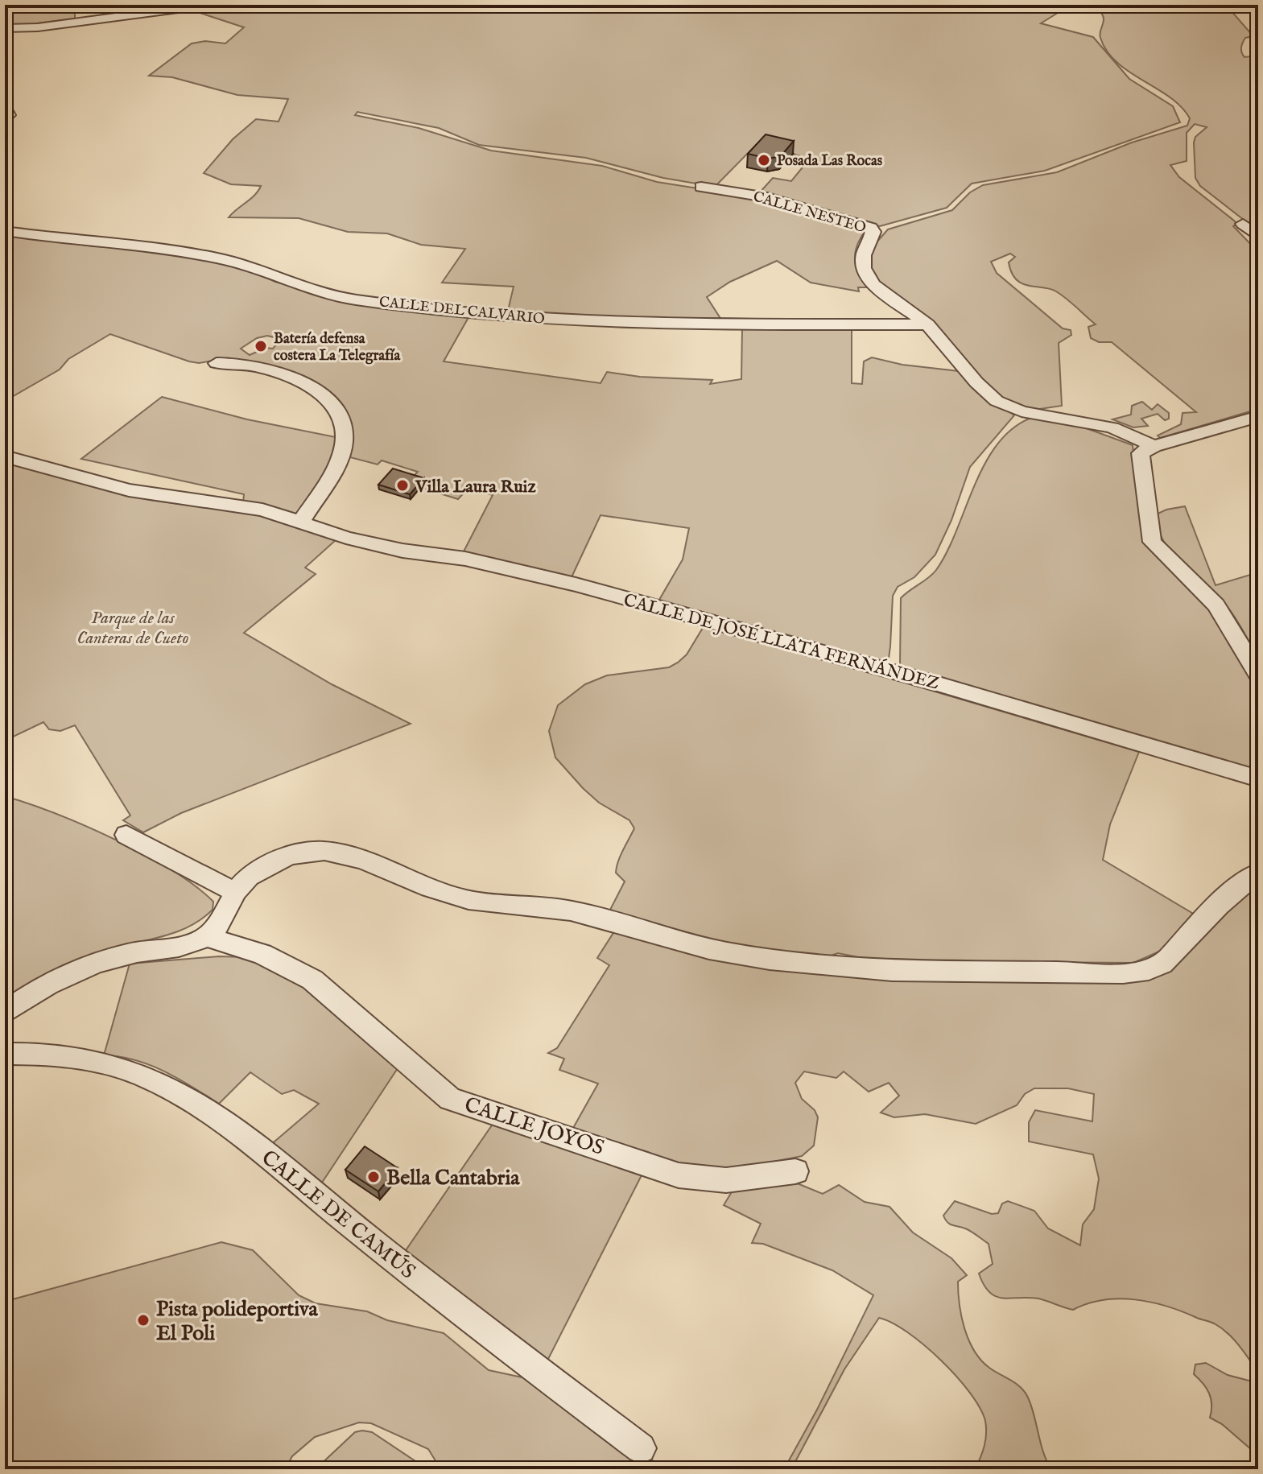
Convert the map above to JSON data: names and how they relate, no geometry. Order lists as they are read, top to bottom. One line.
{"streets":{"street":["CALLE NESTEO","CALLE DEL CALVARIO","CALLE DE JOSÉ LLATA FERNÁNDEZ","CALLE JOYOS","CALLE DE CAMÚS"]},"crossings":[["CALLE NESTEO","CALLE DEL CALVARIO"]],"parks":["Parque de las Canteras de Cueto"],"places":["Posada Las Rocas","Batería defensa costera La Telegrafía","Villa Laura Ruiz","Bella Cantabria","Pista polideportiva El Poli"]}
